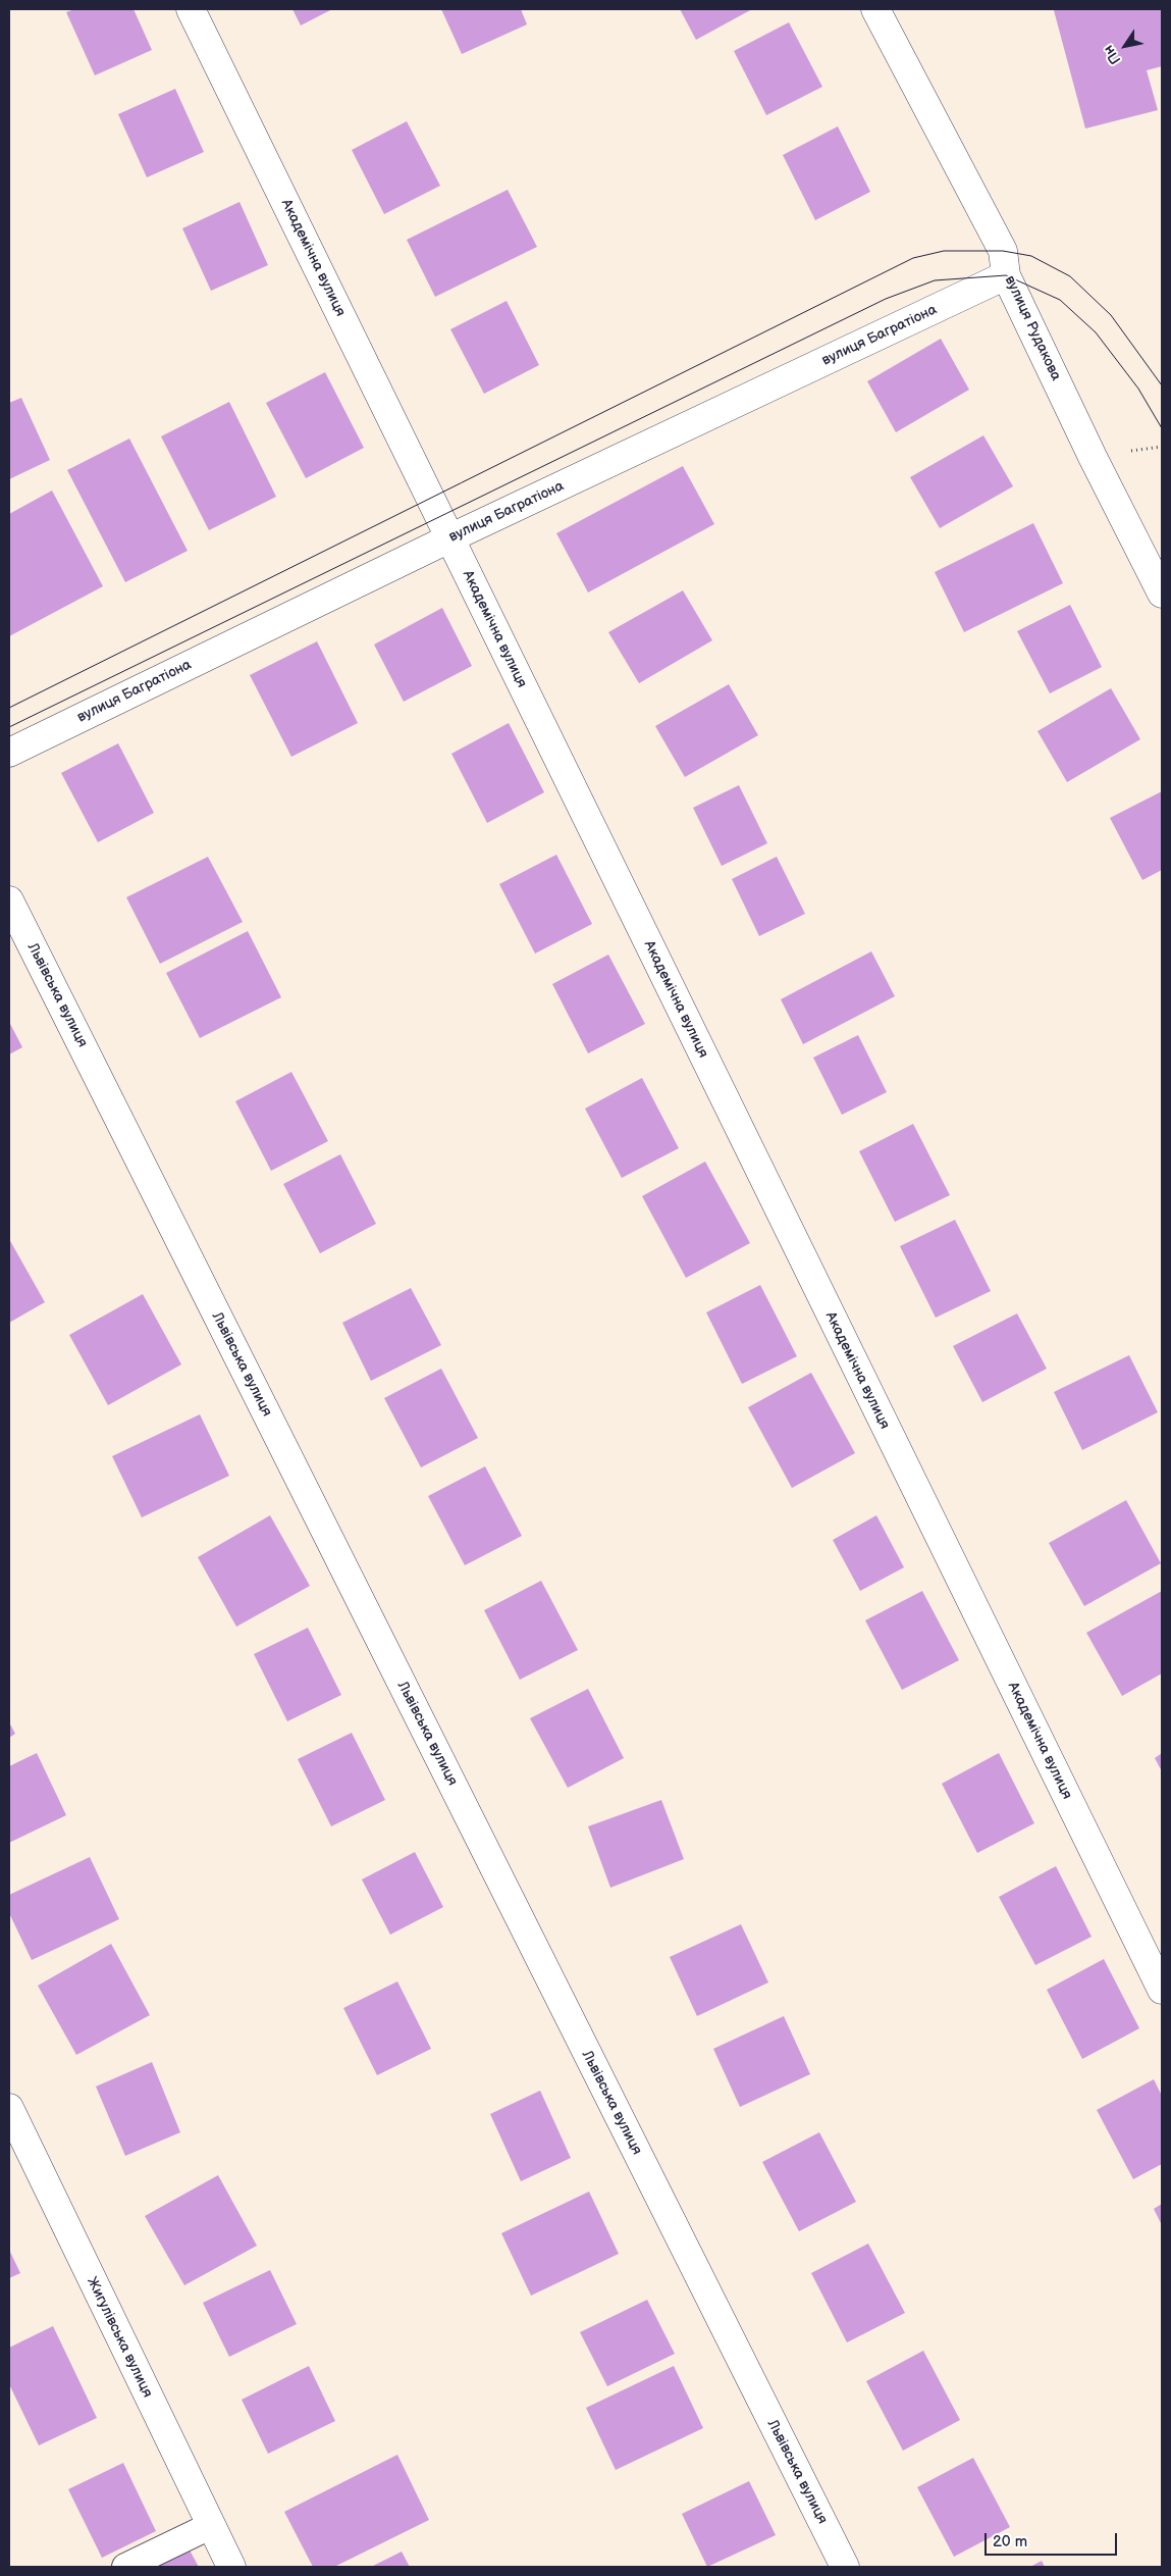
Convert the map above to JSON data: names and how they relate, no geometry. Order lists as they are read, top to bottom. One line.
{"streets":{"street":["Академічна вулиця","вулиця Рудакова","вулиця Багратіона","Львівська вулиця","Жигулівська вулиця"]},"crossings":[["Академічна вулиця","вулиця Багратіона"],["вулиця Рудакова","вулиця Багратіона"]],"scale_bar":"20 m","north":"bottom left"}
